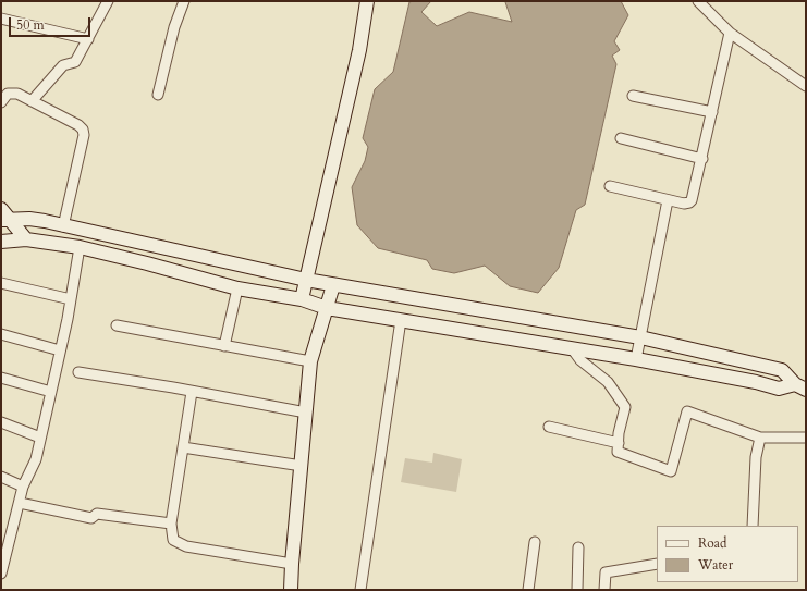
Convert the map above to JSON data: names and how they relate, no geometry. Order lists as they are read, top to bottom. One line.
{"legend":["Road","Water"],"scale_bar":"50 m"}
